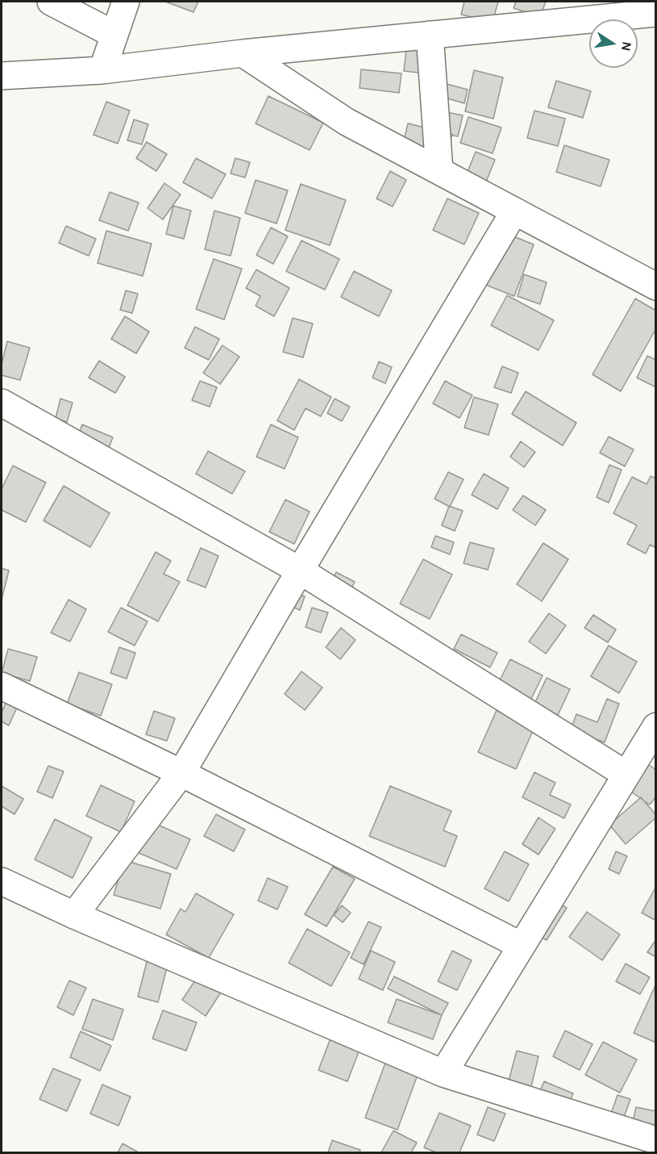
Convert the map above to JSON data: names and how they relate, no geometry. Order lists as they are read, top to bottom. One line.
{"north":"right"}
